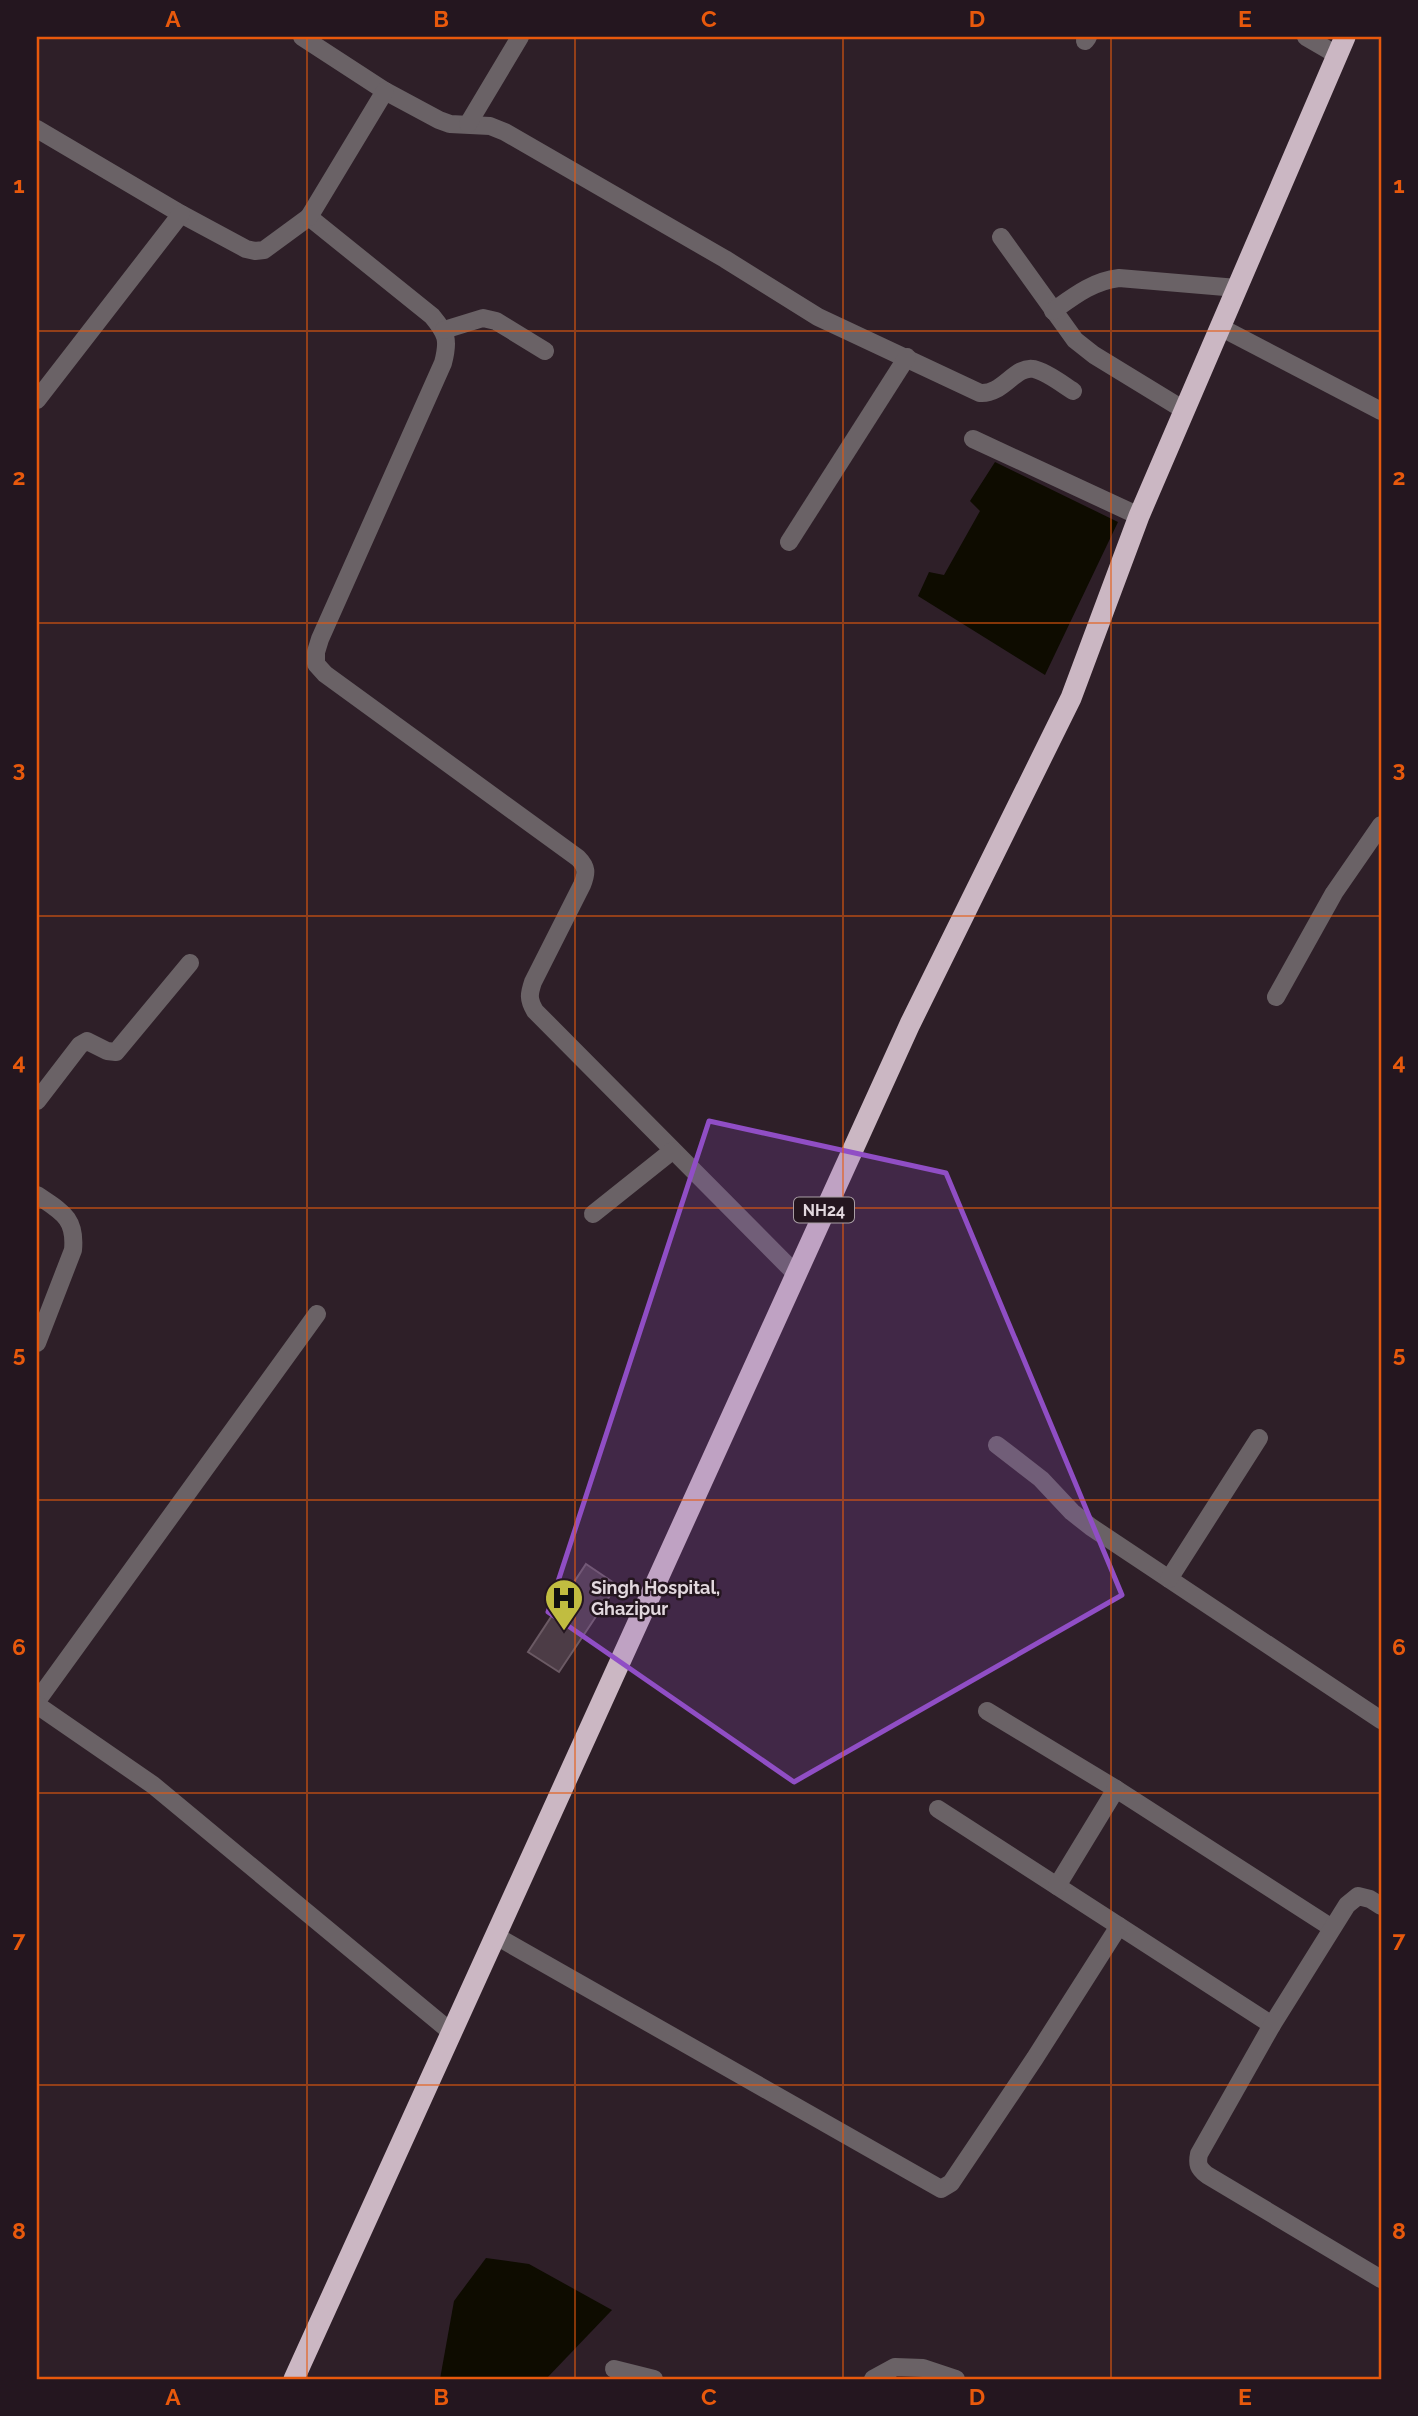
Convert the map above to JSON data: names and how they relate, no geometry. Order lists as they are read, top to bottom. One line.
{"streets":{"highway":["NH24"]},"places":{"hospital":["Singh Hospital, Ghazipur"]},"grid":{"columns":["A","B","C","D","E"],"rows":["1","2","3","4","5","6","7","8"]}}
